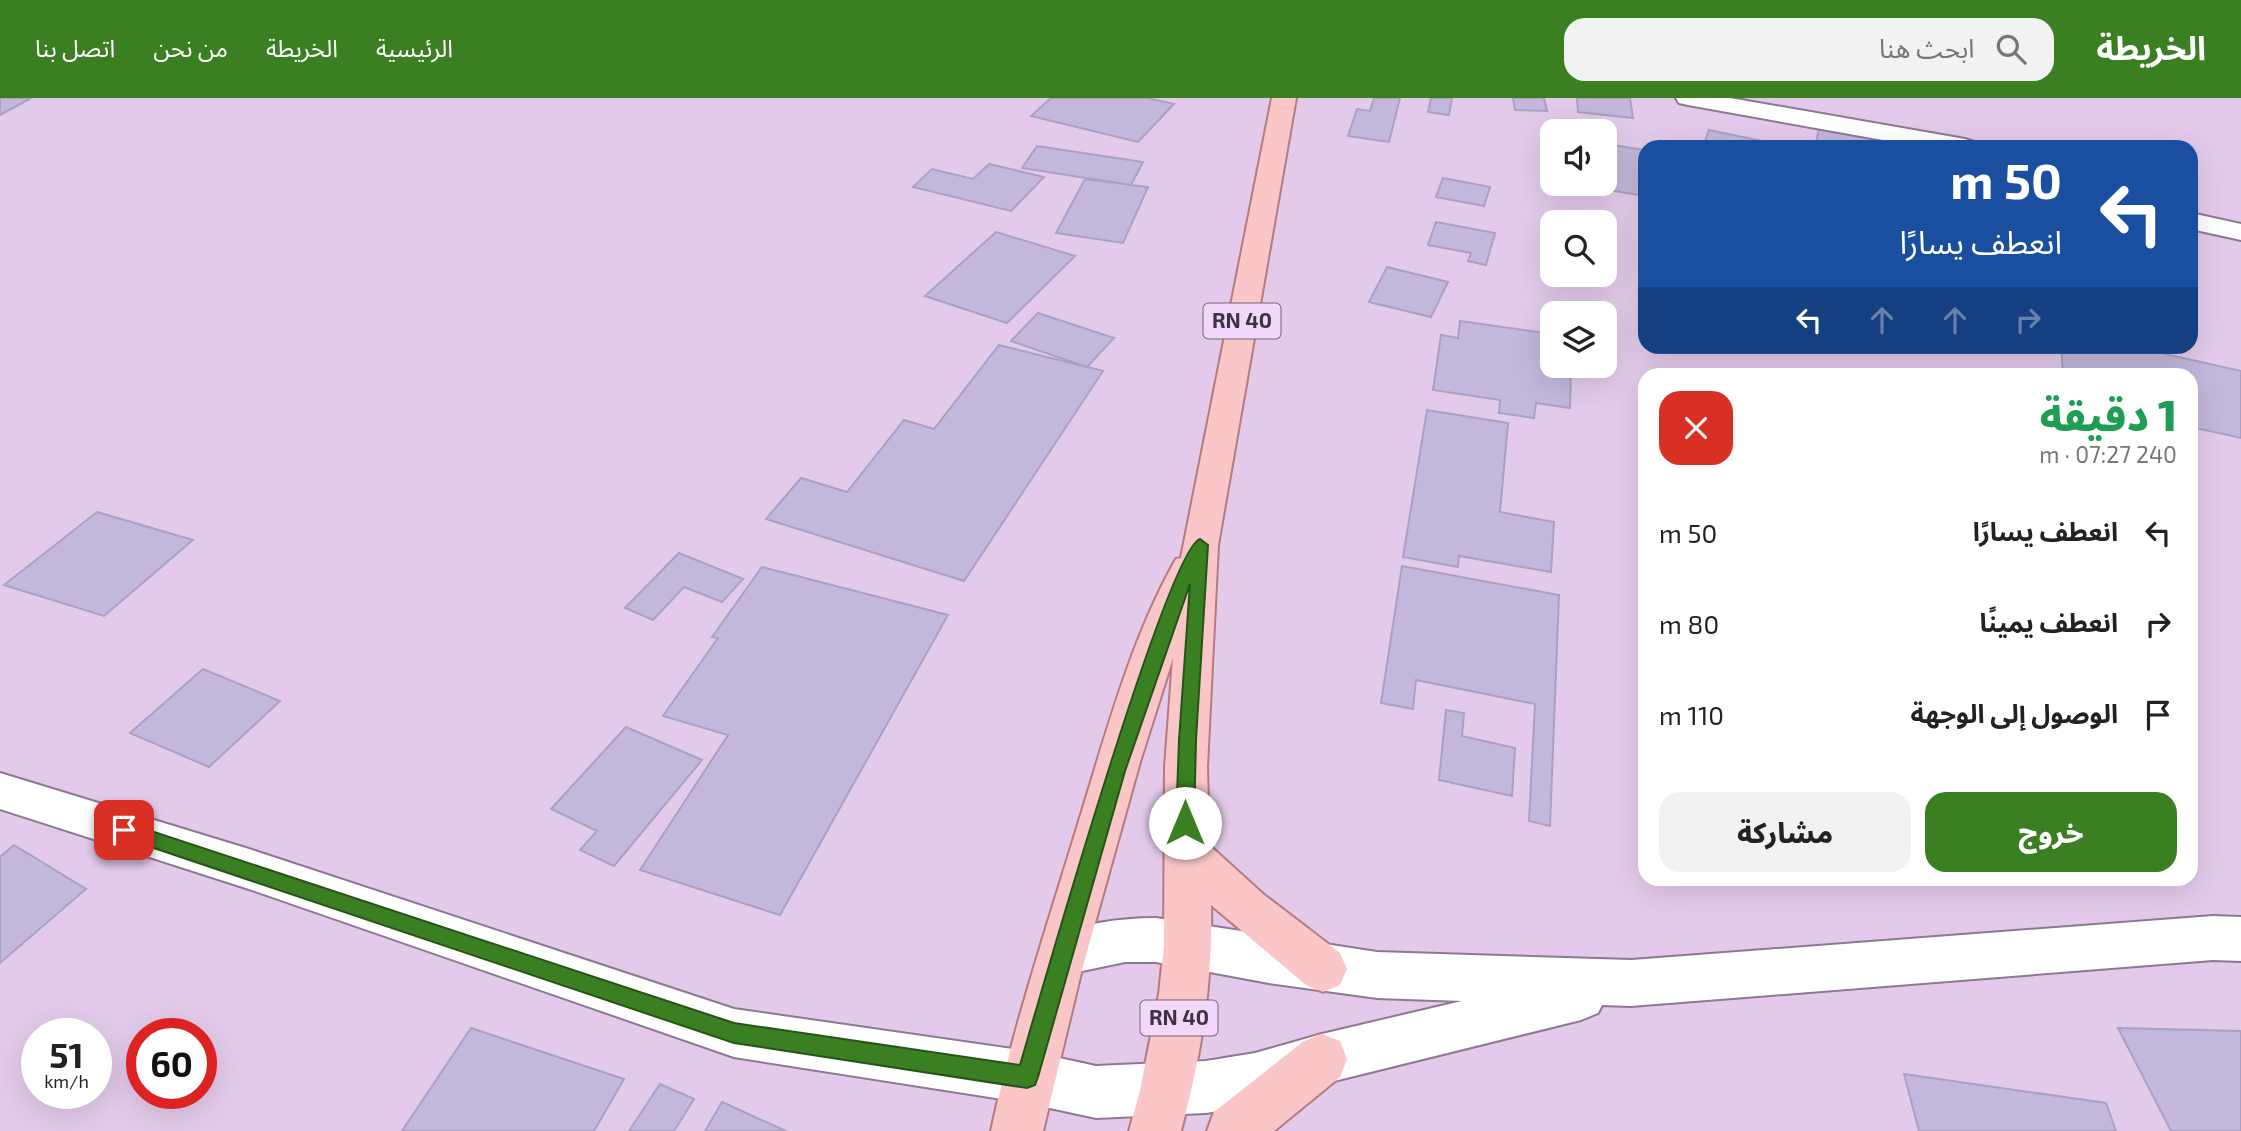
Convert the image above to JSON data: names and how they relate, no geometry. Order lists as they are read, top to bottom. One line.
{"streets":{"main road":["RN 40"]},"page":{"header":"الخريطة","search":"ابحث هنا","nav":["الرئيسية","الخريطة","من نحن","اتصل بنا"],"turn":["50 m","انعطف يسارًا"],"heading":["1 دقيقة","240 m · 07:27"],"list":[{"name":"انعطف يسارًا","value":"50 m"},{"name":"انعطف يمينًا","value":"80 m"},{"name":"الوصول إلى الوجهة","value":"110 m"}],"buttons":["خروج","مشاركة"],"speed":"51 km/h","limit":"60"}}
